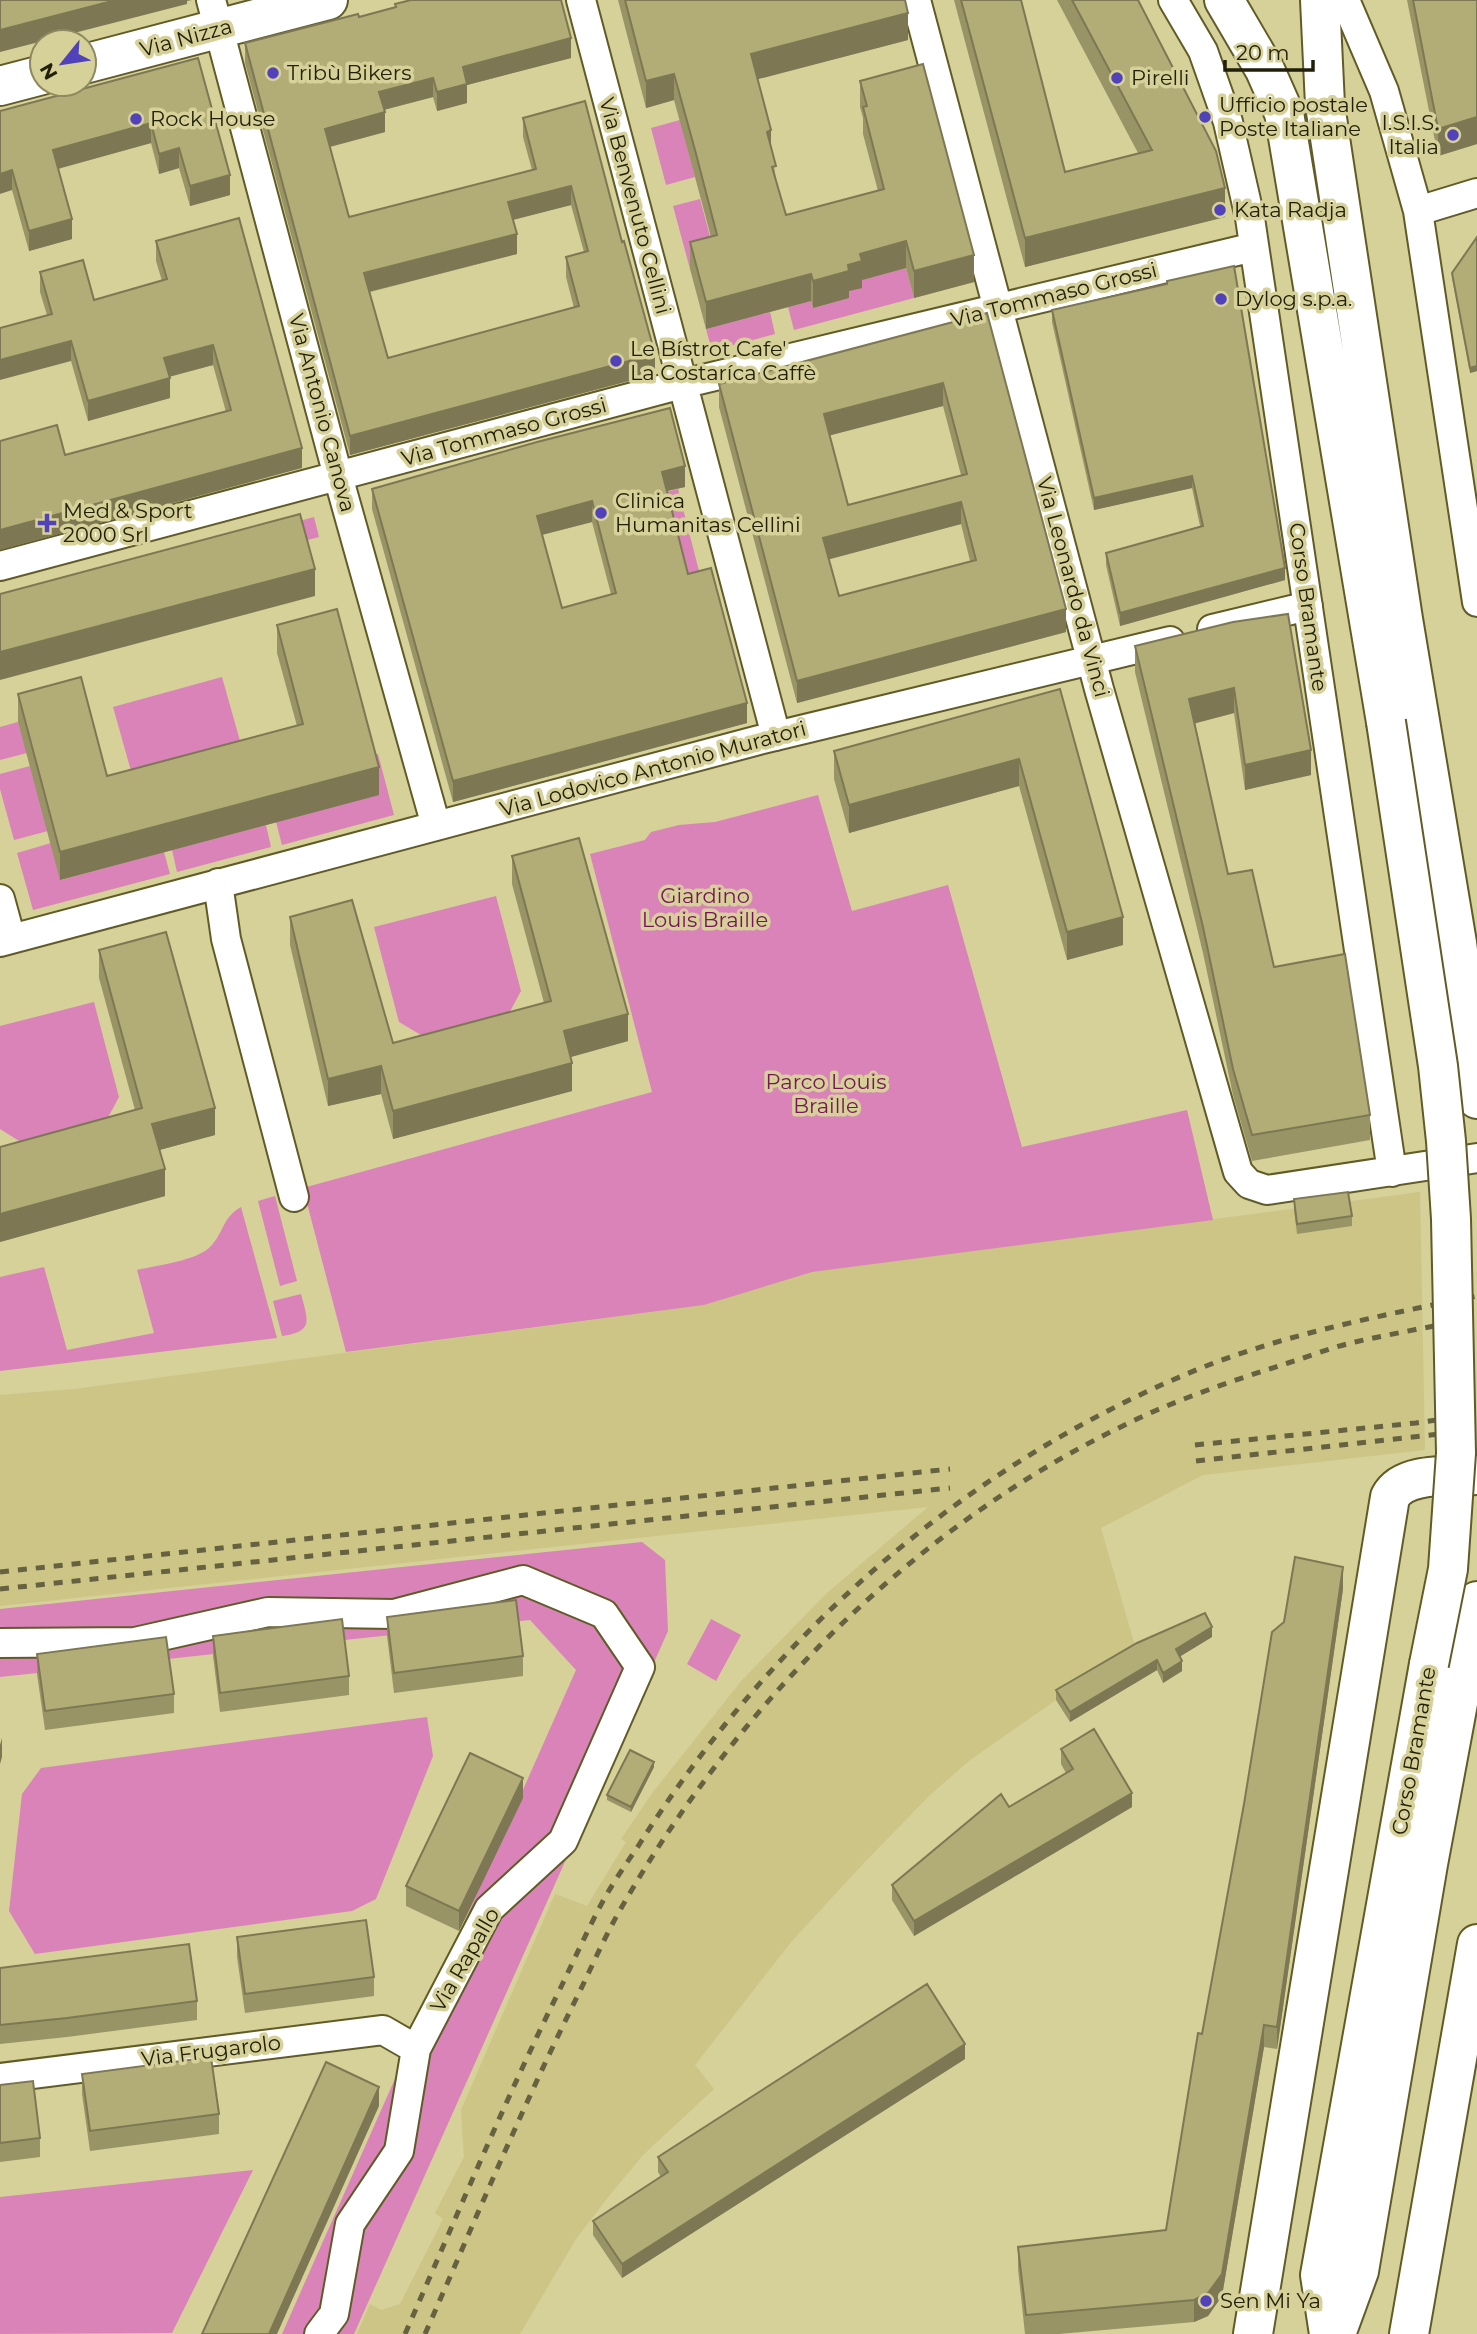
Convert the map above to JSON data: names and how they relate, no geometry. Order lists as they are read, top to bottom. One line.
{"streets":{"main road":["Via Nizza","Corso Bramante"],"street":["Via Benvenuto Cellini","Via Tommaso Grossi","Via Antonio Canova","Via Leonardo da Vinci","Via Lodovico Antonio Muratori","Via Rapallo","Via Frugarolo"]},"crossings":[["Via Nizza","Via Antonio Canova"],["Via Benvenuto Cellini","Via Tommaso Grossi"],["Via Benvenuto Cellini","Via Lodovico Antonio Muratori"],["Via Tommaso Grossi","Via Antonio Canova"],["Via Tommaso Grossi","Via Leonardo da Vinci"],["Via Tommaso Grossi","Corso Bramante"],["Via Antonio Canova","Via Lodovico Antonio Muratori"],["Via Leonardo da Vinci","Corso Bramante"],["Via Leonardo da Vinci","Via Lodovico Antonio Muratori"],["Corso Bramante","Via Lodovico Antonio Muratori"],["Via Rapallo","Via Frugarolo"]],"parks":["Giardino Louis Braille","Parco Louis Braille"],"places":{"other":["Tribù Bikers","Pirelli","Ufficio postale Poste Italiane","Rock House","I.S.I.S. Italia","Kata Radja","Dylog s.p.a.","Le Bístrot Cafe' La Costaríca Caffè","Clinica Humanitas Cellini","Sen Mi Ya"],"health":["Med & Sport 2000 Srl"]},"scale_bar":"20 m","north":"bottom left"}
